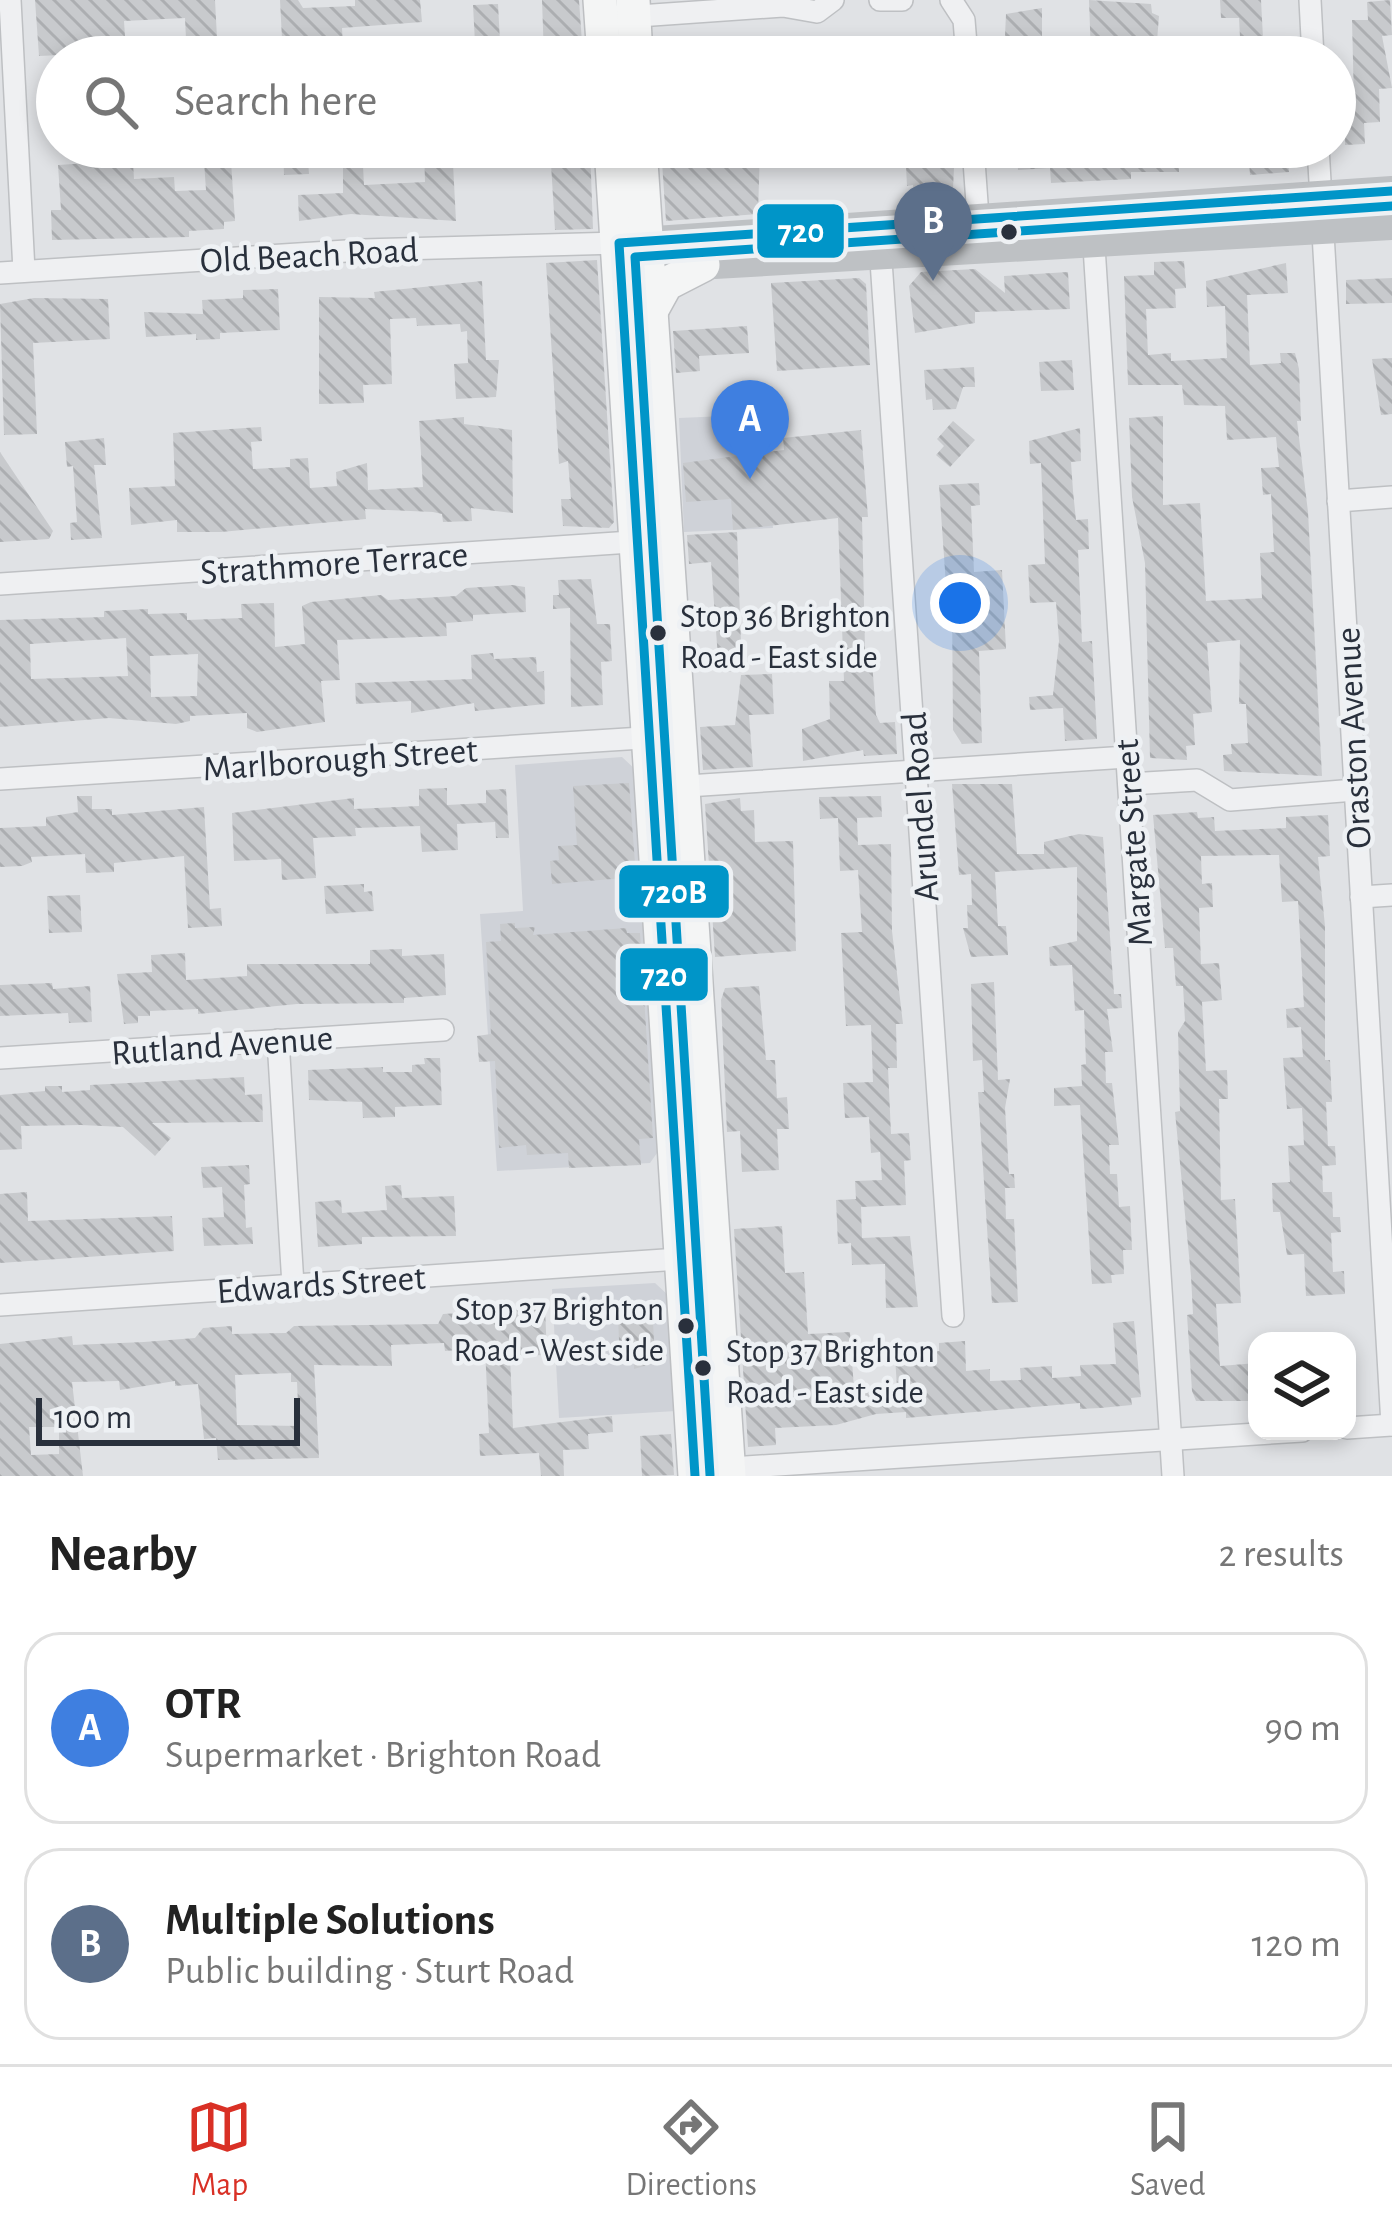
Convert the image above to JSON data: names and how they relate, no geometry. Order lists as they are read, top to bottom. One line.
{"streets":{"street":["Old Beach Road","Strathmore Terrace","Oraston Avenue","Marlborough Street","Arundel Road","Margate Street","Rutland Avenue","Edwards Street"]},"places":["Stop 36 Brighton Road - East side","Stop 37 Brighton Road - West side","Stop 37 Brighton Road - East side"],"lines":["transit line 720","transit line 720B"],"scale_bar":"100 m","page":{"search":"Search here","pins":["B","A"],"scale":"100 m","heading":["Nearby","2 results"],"list":[{"mark":"A","name":"OTR","note":"Supermarket · Brighton Road","value":"90 m"},{"mark":"B","name":"Multiple Solutions","note":"Public building · Sturt Road","value":"120 m"}],"nav":["Map","Directions","Saved"]}}
